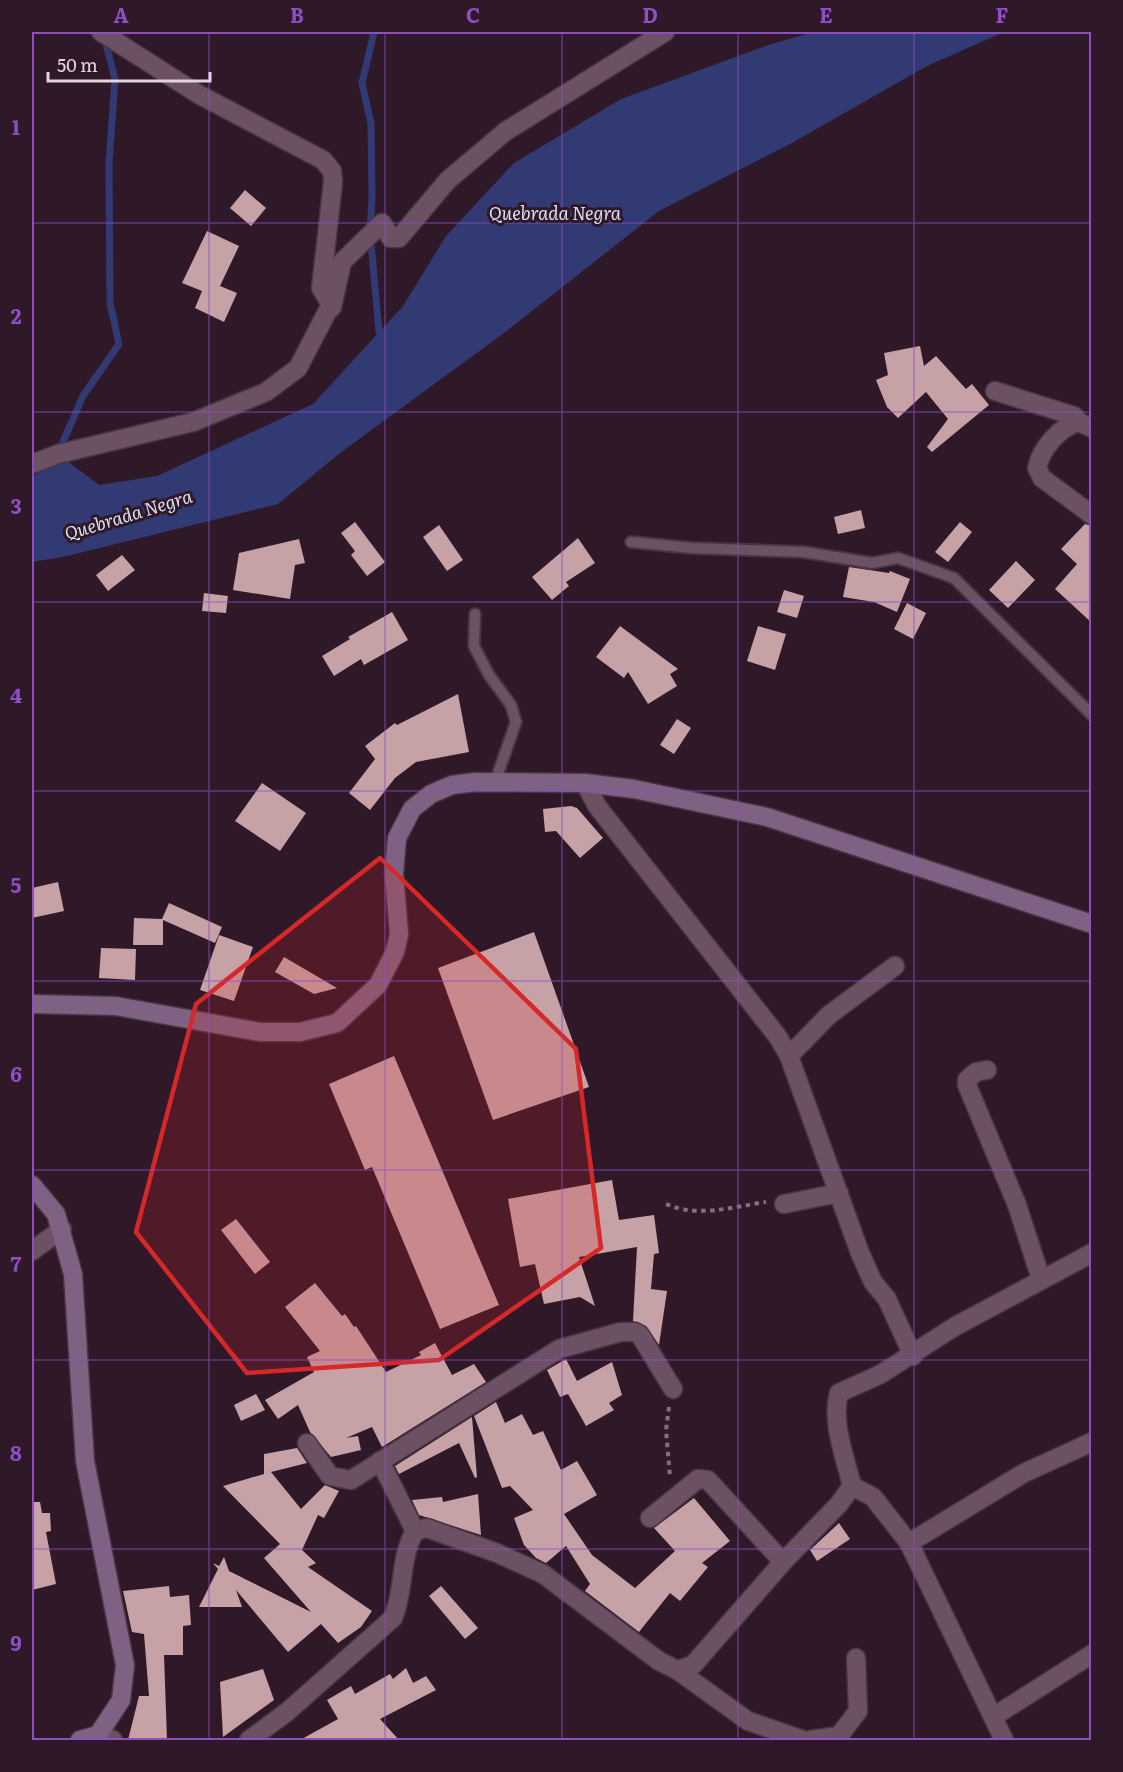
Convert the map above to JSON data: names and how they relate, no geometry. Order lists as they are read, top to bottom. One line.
{"water":["Quebrada Negra"],"scale_bar":"50 m","grid":{"columns":["A","B","C","D","E","F"],"rows":["1","2","3","4","5","6","7","8","9"]}}
